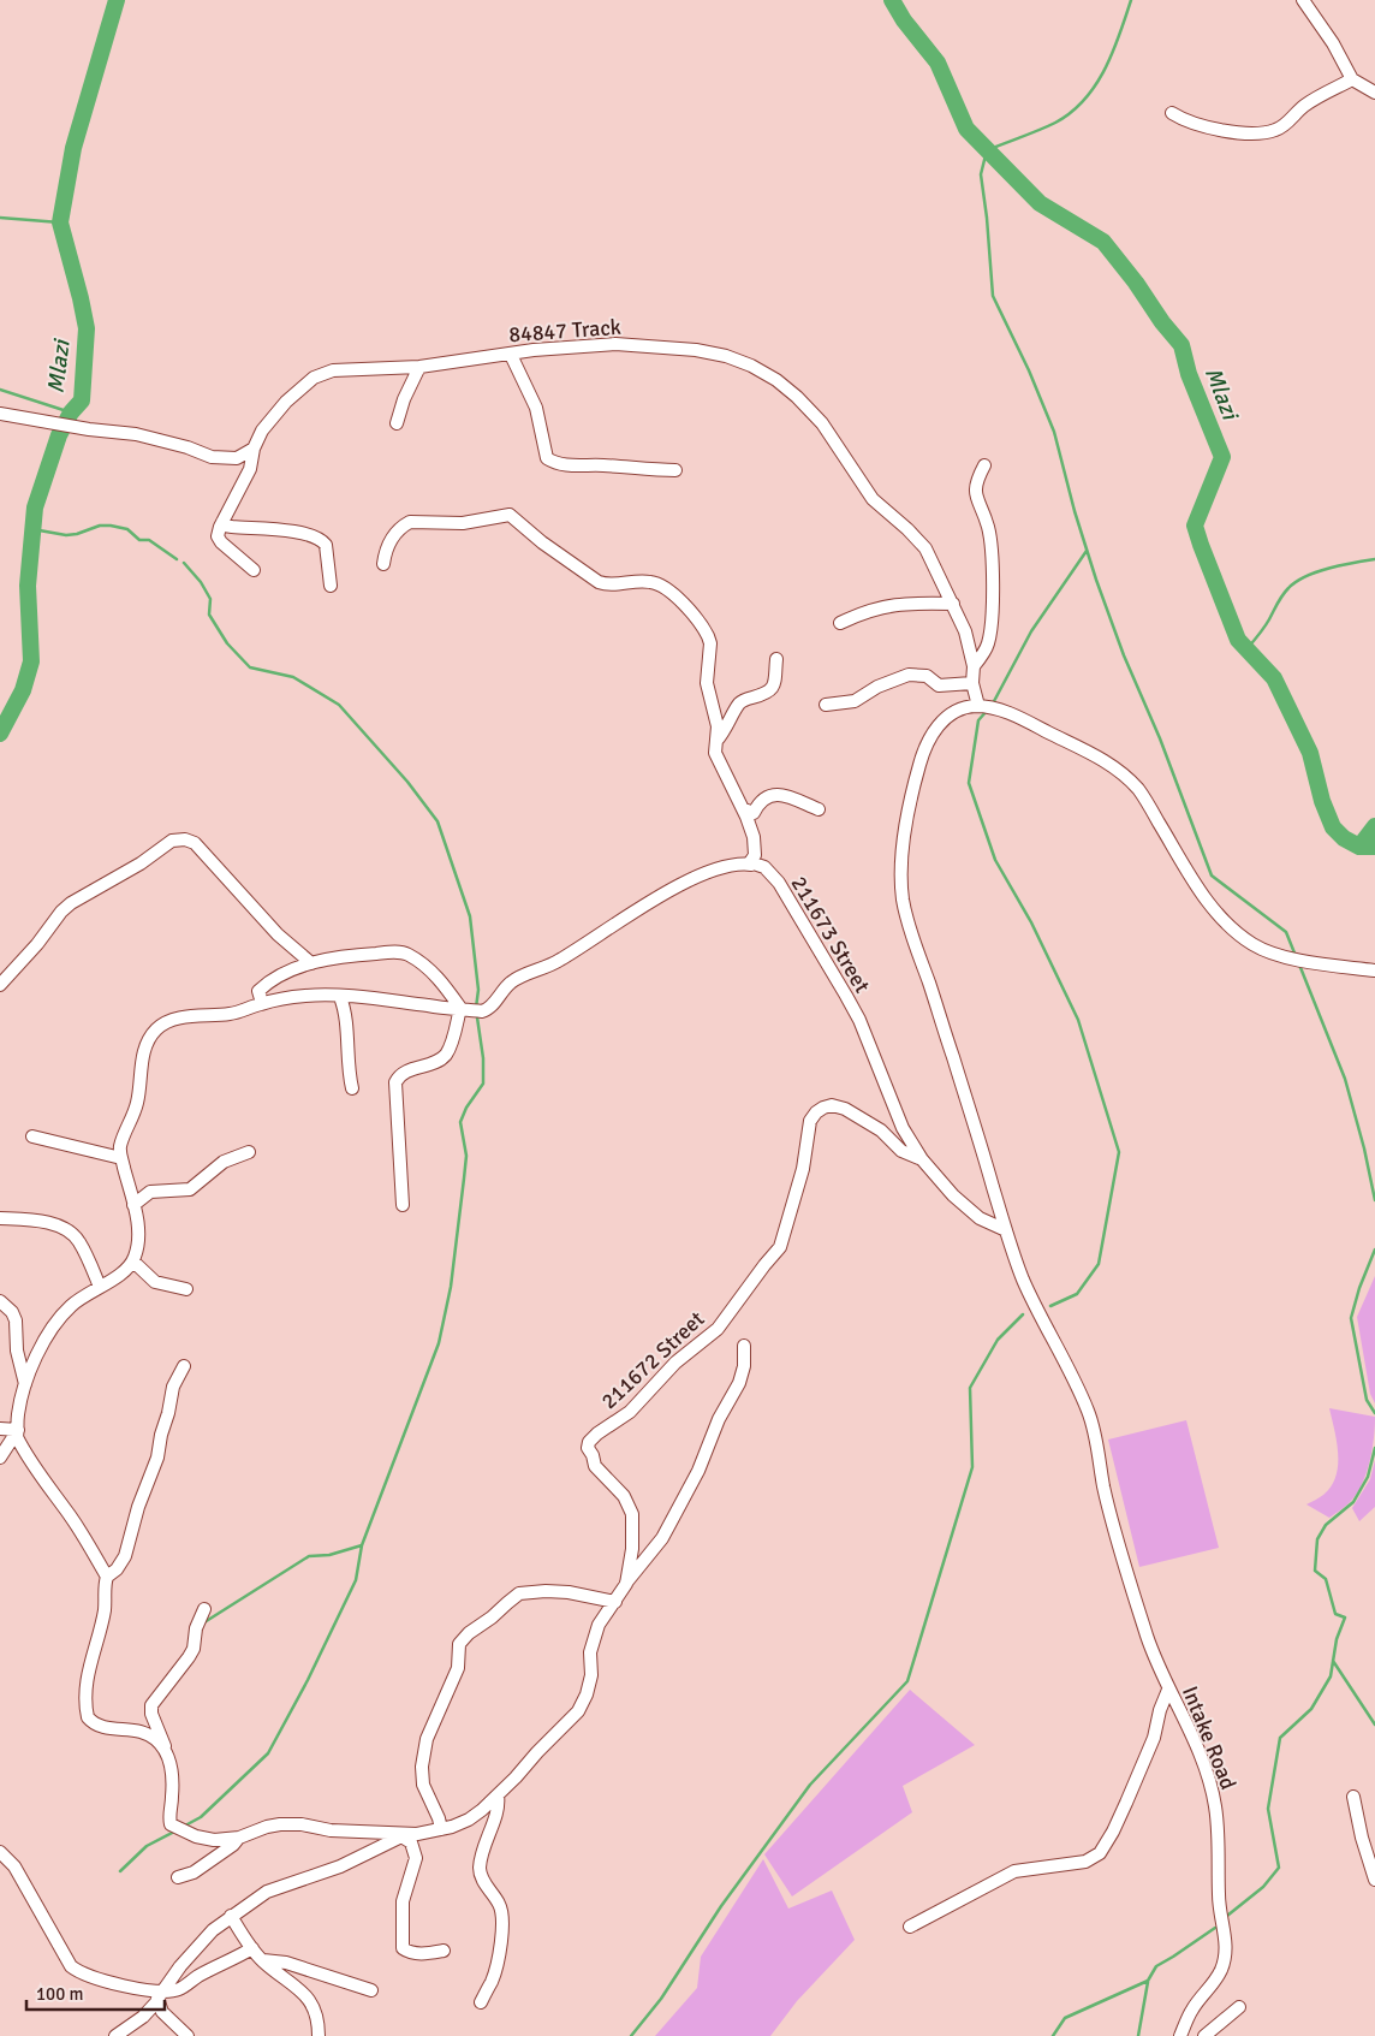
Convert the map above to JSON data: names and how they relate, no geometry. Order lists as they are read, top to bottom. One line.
{"streets":{"street":["84847 Track","211673 Street","211672 Street","Intake Road"]},"crossings":[["84847 Track","Intake Road"],["211673 Street","211672 Street"]],"water":["Mlazi"],"scale_bar":"100 m"}
